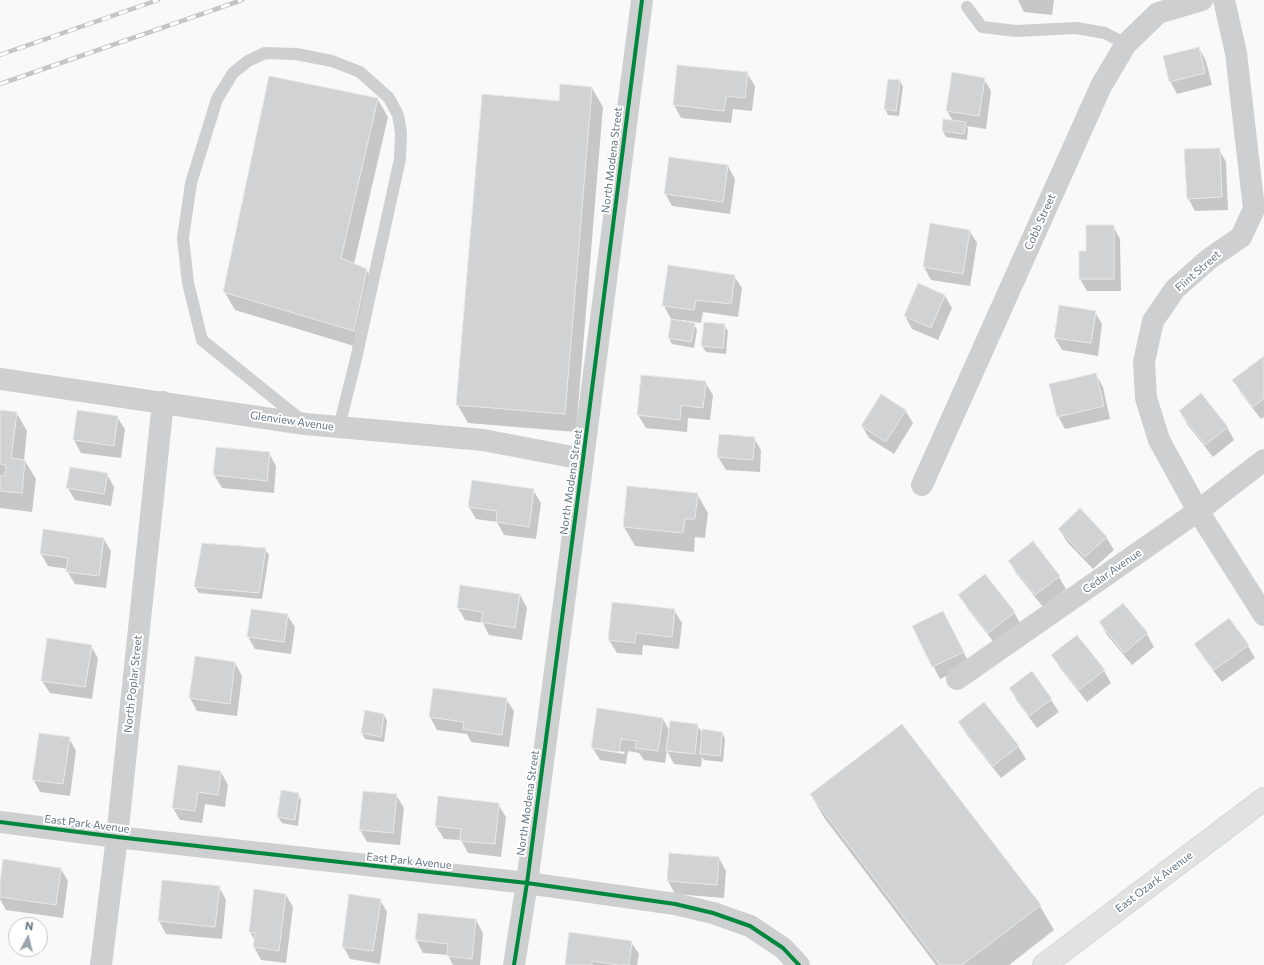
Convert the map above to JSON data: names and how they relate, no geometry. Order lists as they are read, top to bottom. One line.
{"streets":{"main road":["East Ozark Avenue"],"street":["North Modena Street","Cobb Street","Flint Street","Glenview Avenue","Cedar Avenue","North Poplar Street","East Park Avenue"]},"crossings":[["North Modena Street","Glenview Avenue"],["North Modena Street","East Park Avenue"],["Flint Street","Cedar Avenue"],["Glenview Avenue","North Poplar Street"],["North Poplar Street","East Park Avenue"]],"north":"top"}
